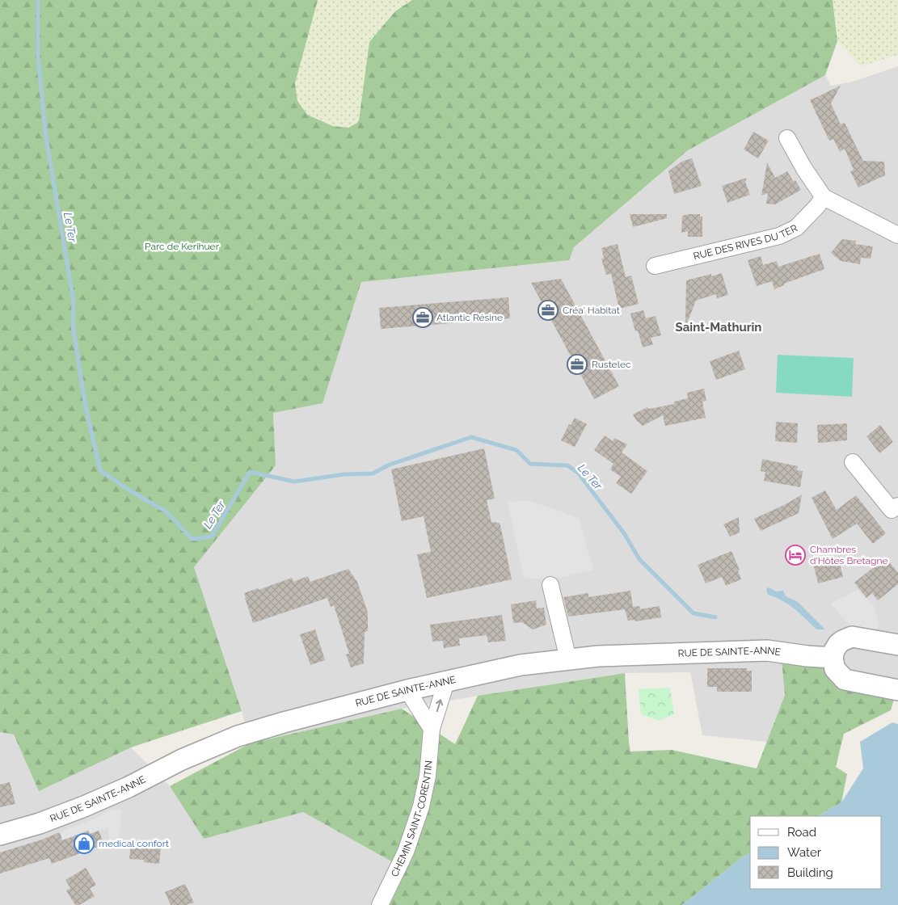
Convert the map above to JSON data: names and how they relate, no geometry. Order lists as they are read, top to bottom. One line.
{"streets":{"street":["RUE DES RIVES DU TER","RUE DE SAINTE-ANNE","CHEMIN SAINT-CORENTIN"]},"crossings":[["RUE DE SAINTE-ANNE","CHEMIN SAINT-CORENTIN"]],"districts":["Saint-Mathurin"],"water":["Le Ter"],"parks":["Parc de Kerihuer"],"places":{"office":["Créa' Habitat","Atlantic Résine","Rustelec"],"hotel":["Chambres d'Hôtes Bretagne"],"shop":["medical confort"]},"legend":["Road","Water","Building"]}
